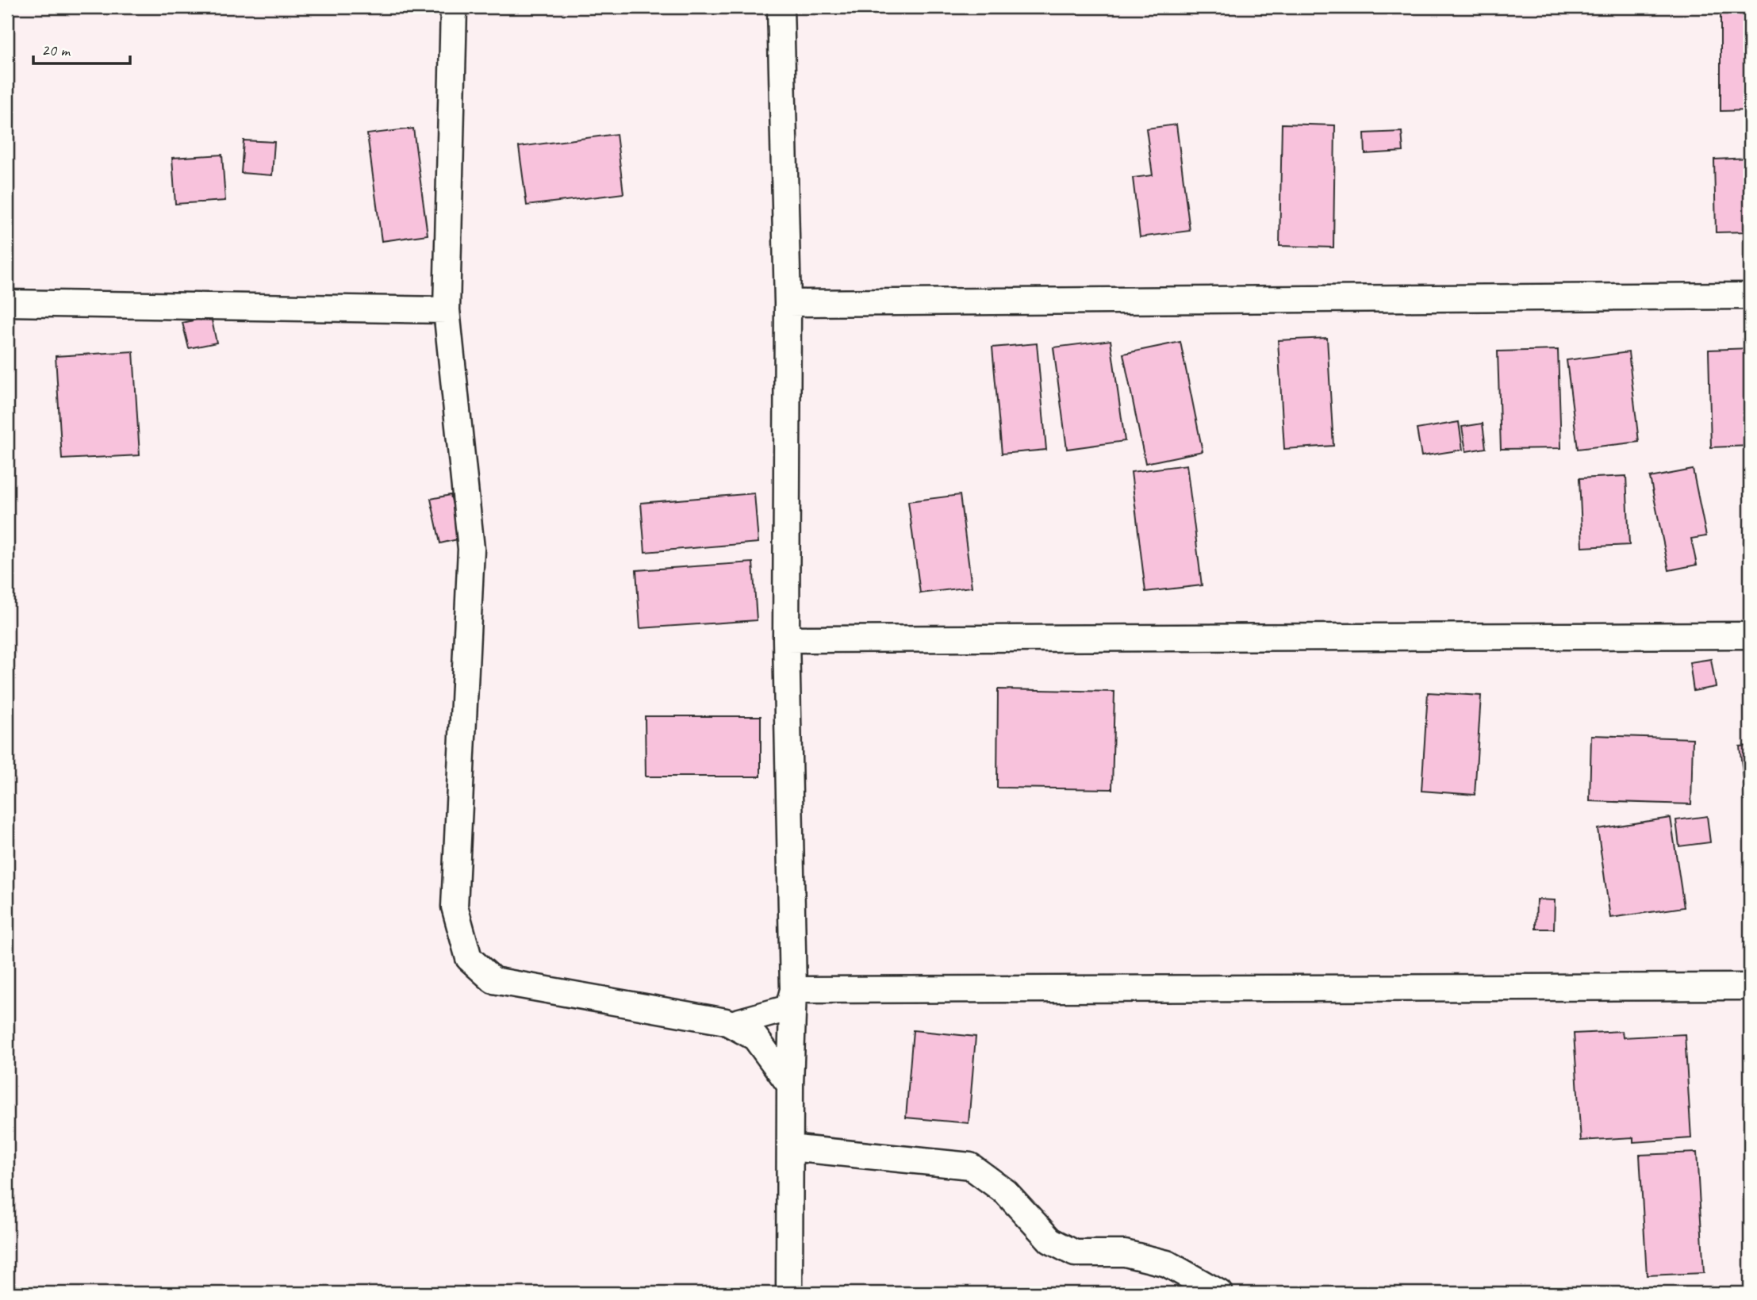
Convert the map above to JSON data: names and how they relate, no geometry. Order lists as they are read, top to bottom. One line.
{"scale_bar":"20 m"}
